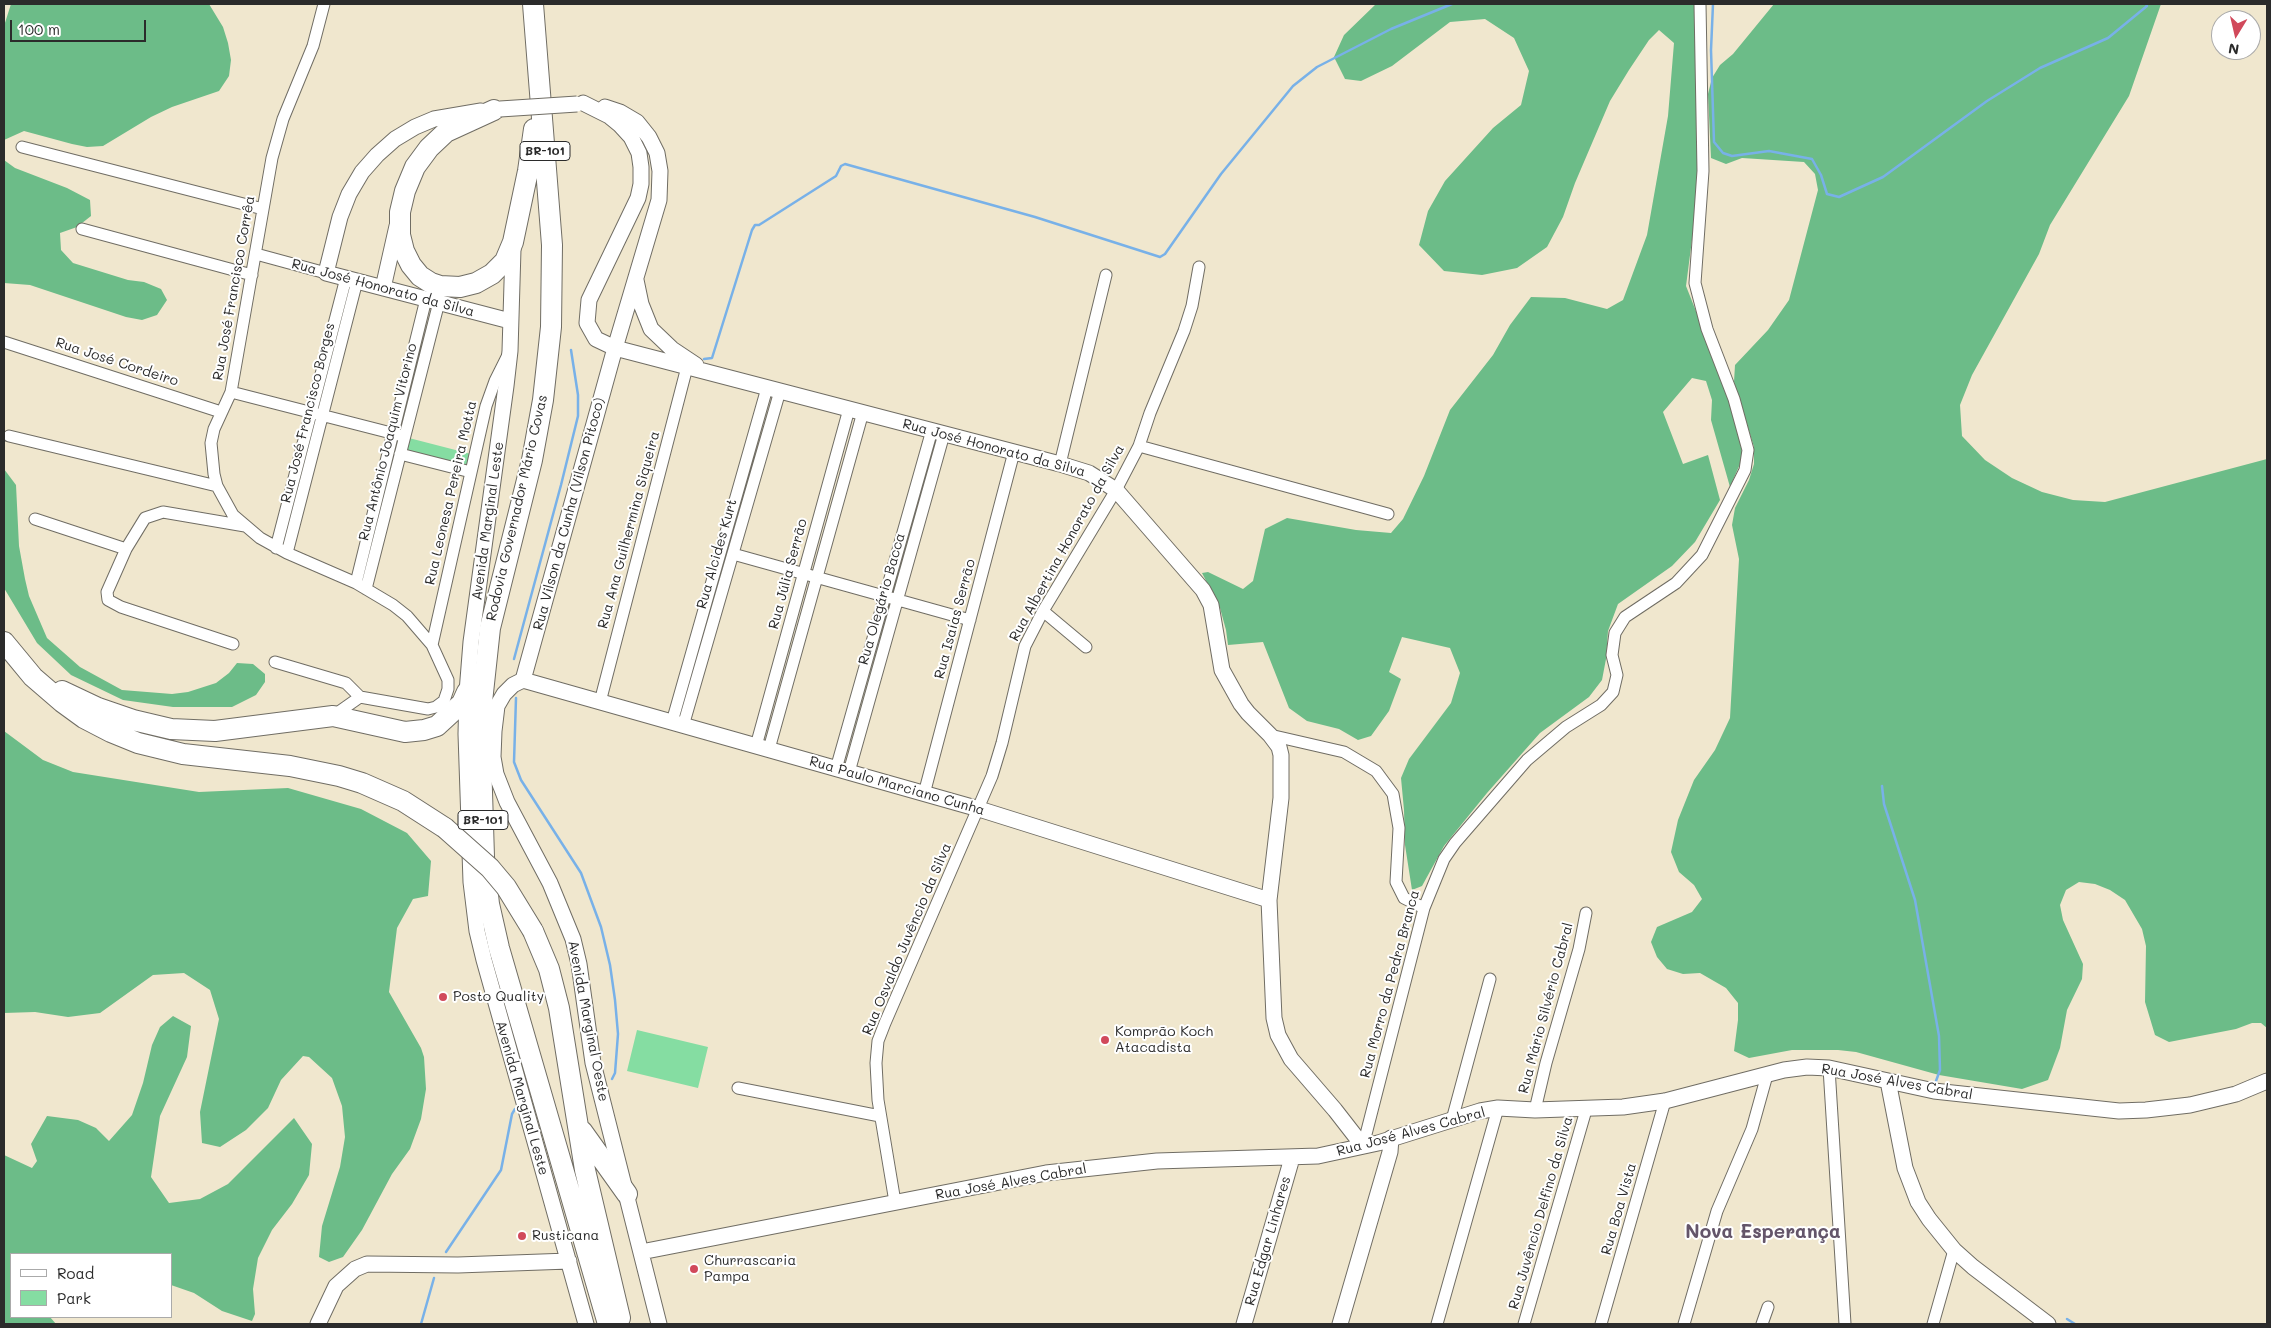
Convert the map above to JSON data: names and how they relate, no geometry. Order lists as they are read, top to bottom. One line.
{"streets":{"highway":["BR-101","Rodovia Governador Mário Covas"],"main road":["Rua José Honorato da Silva","Rua Vilson da Cunha (Vilson Pitoco)","Avenida Marginal Leste","Rua Paulo Marciano Cunha","Avenida Marginal Oeste","Rua José Alves Cabral","Rua Edgar Linhares"],"street":["Rua José Francisco Corrêa","Rua José Cordeiro","Rua José Francisco Borges","Rua Antônio Joaquim Vitorino","Rua Leonesa Pereira Motta","Rua Ana Guilhermina Siqueira","Rua Albertina Honorato da Silva","Rua Alcides Kurt","Rua Júlia Serrão","Rua Olegário Bacca","Rua Isaías Serrão","Rua Osvaldo Juvêncio da Silva","Rua Morro da Pedra Branca","Rua Mário Silvério Cabral","Rua Boa Vista","Rua Juvêncio Delfino da Silva"]},"crossings":[["Rua José Francisco Corrêa","Rua José Honorato da Silva"],["Rua José Francisco Corrêa","Rua José Cordeiro"],["Rua José Francisco Corrêa","Rua José Francisco Borges"],["Rua José Francisco Corrêa","Rua Antônio Joaquim Vitorino"],["Rua José Francisco Corrêa","Rua Leonesa Pereira Motta"],["Rua José Honorato da Silva","Rua José Francisco Borges"],["Rua José Honorato da Silva","Rua Antônio Joaquim Vitorino"],["Rua José Honorato da Silva","Rua Vilson da Cunha (Vilson Pitoco)"],["Rua José Honorato da Silva","Avenida Marginal Leste"],["Rua José Honorato da Silva","Rua Ana Guilhermina Siqueira"],["Rua José Honorato da Silva","Rua Albertina Honorato da Silva"],["Rua José Honorato da Silva","Rua Alcides Kurt"],["Rua José Honorato da Silva","Rua Júlia Serrão"],["Rua José Honorato da Silva","Rua Olegário Bacca"],["Rua José Honorato da Silva","Rua Isaías Serrão"],["Rua José Honorato da Silva","Rua Paulo Marciano Cunha"],["Rua José Honorato da Silva","Rua Morro da Pedra Branca"],["Rua José Honorato da Silva","Rua José Alves Cabral"],["Rua Leonesa Pereira Motta","Avenida Marginal Leste"],["Rua Vilson da Cunha (Vilson Pitoco)","Rua Paulo Marciano Cunha"],["Rua Vilson da Cunha (Vilson Pitoco)","Avenida Marginal Oeste"],["Rua Ana Guilhermina Siqueira","Rua Paulo Marciano Cunha"],["Rua Albertina Honorato da Silva","Rua Paulo Marciano Cunha"],["Rua Albertina Honorato da Silva","Rua Osvaldo Juvêncio da Silva"],["Rua Alcides Kurt","Rua Paulo Marciano Cunha"],["Rua Júlia Serrão","Rua Paulo Marciano Cunha"],["Rua Olegário Bacca","Rua Paulo Marciano Cunha"],["Rua Isaías Serrão","Rua Paulo Marciano Cunha"],["Rua Paulo Marciano Cunha","Rua Osvaldo Juvêncio da Silva"],["Rua Paulo Marciano Cunha","Avenida Marginal Oeste"],["Rua Osvaldo Juvêncio da Silva","Rua José Alves Cabral"],["Rua Morro da Pedra Branca","Rua José Alves Cabral"],["Rua Mário Silvério Cabral","Rua José Alves Cabral"],["Avenida Marginal Oeste","Rua José Alves Cabral"],["Rua José Alves Cabral","Rua Boa Vista"],["Rua José Alves Cabral","Rua Juvêncio Delfino da Silva"],["Rua José Alves Cabral","Rua Edgar Linhares"]],"districts":["Nova Esperança"],"places":["Posto Quality","Komprão Koch Atacadista","Rusticana","Churrascaria Pampa"],"legend":["Road","Park"],"scale_bar":"100 m","north":"bottom"}
